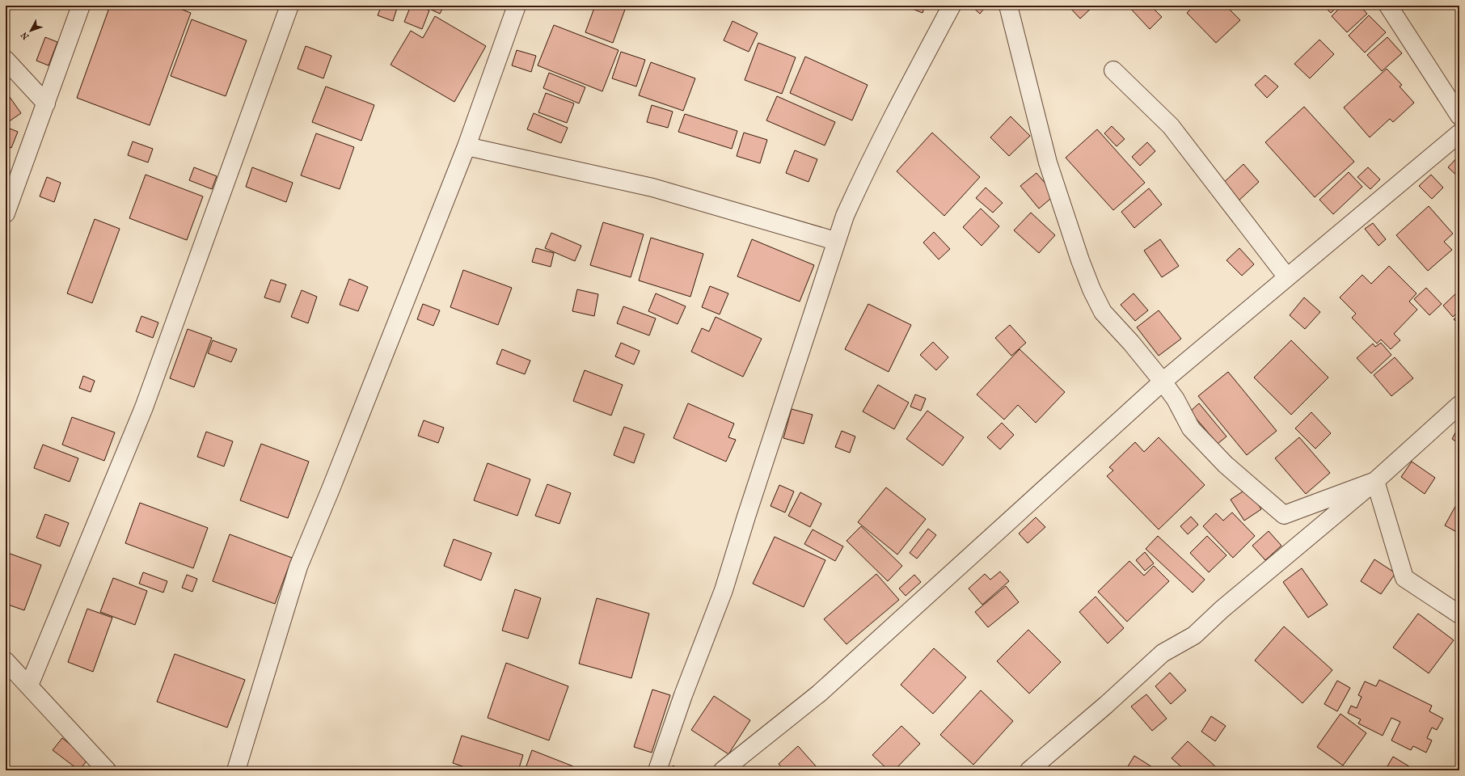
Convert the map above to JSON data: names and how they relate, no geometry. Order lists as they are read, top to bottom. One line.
{"north":"bottom left"}
